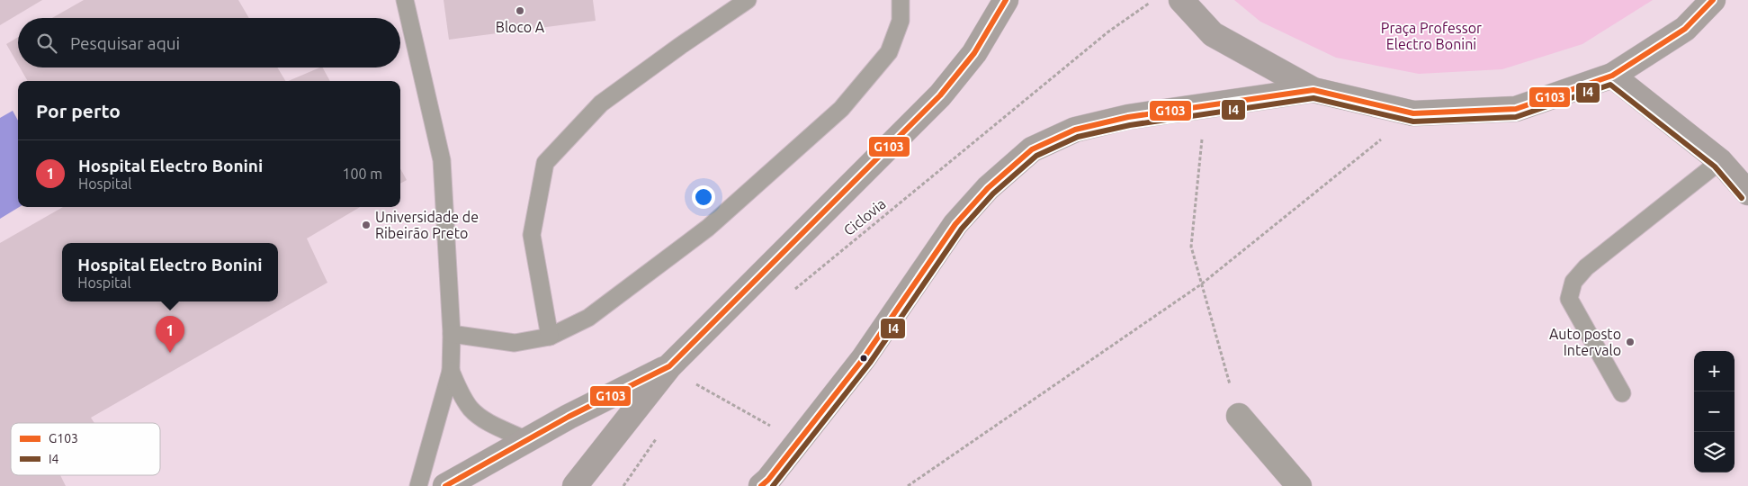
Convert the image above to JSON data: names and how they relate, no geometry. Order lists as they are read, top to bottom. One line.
{"streets":{"path":["Ciclovia"]},"parks":["Praça Professor Electro Bonini"],"places":["Bloco A","Universidade de Ribeirão Preto","Auto posto Intervalo"],"lines":["transit line G103","transit line I4"],"legend":["G103","I4"],"page":{"search":"Pesquisar aqui","heading":"Por perto","list":[{"mark":"1","name":"Hospital Electro Bonini","note":"Hospital","value":"100 m"}],"popup":["Hospital Electro Bonini","Hospital"],"pins":"1","map_buttons":["+","−"]}}
